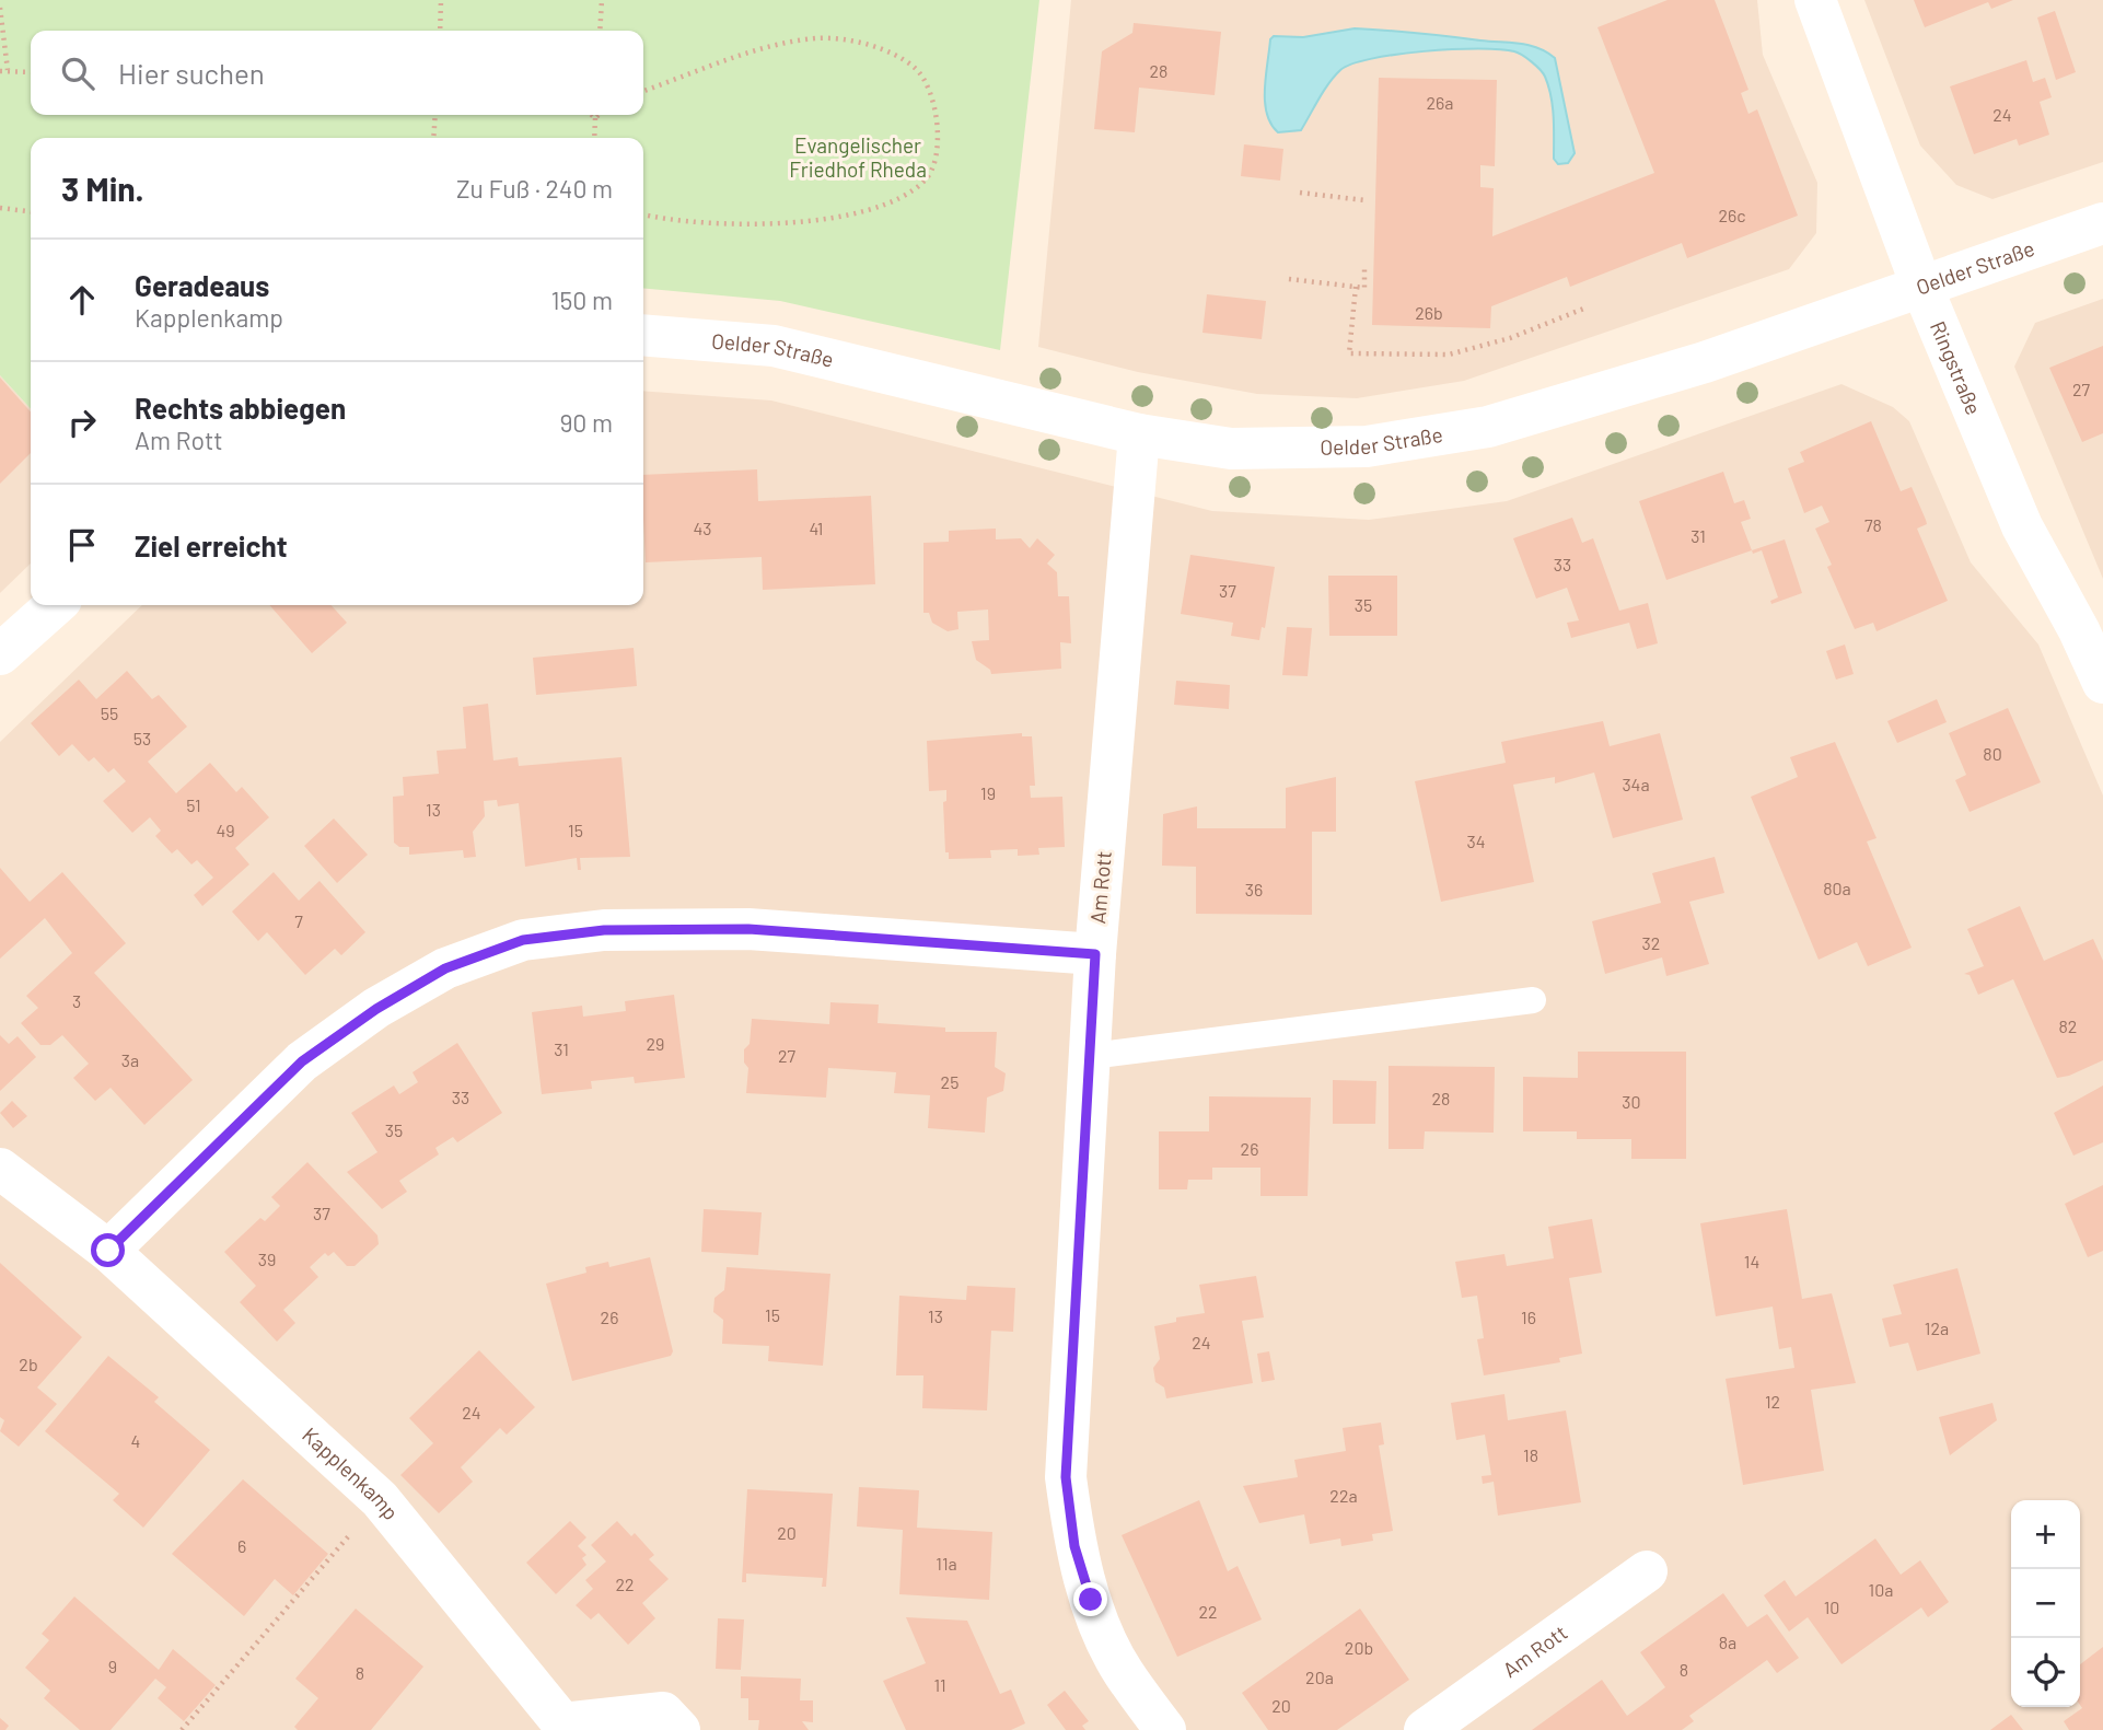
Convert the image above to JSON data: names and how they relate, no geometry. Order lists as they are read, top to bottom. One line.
{"streets":{"street":["Oelder Straße","Ringstraße","Am Rott","Kapplenkamp"]},"crossings":[["Oelder Straße","Ringstraße"],["Oelder Straße","Am Rott"]],"parks":["Evangelischer Friedhof Rheda"],"house_numbers":["28","26a","24","26c","26b","27","78","43","41","31","33","37","35","55","53","80","34a","19","51","13","49","15","34","80a","36","7","32","3","82","29","31","27","3a","25","33","28","30","35","26","37","39","14","15","13","26","16","12a","24","2b","12","24","4","18","22a","20","6","11a","22","10a","10","22","8a","20b","9","8","8","20a","11","20"],"page":{"search":"Hier suchen","heading":["3 Min.","Zu Fuß · 240 m"],"list":[["Geradeaus","Kapplenkamp","150 m"],["Rechts abbiegen","Am Rott","90 m"],"Ziel erreicht"],"map_buttons":["+","−"]}}
